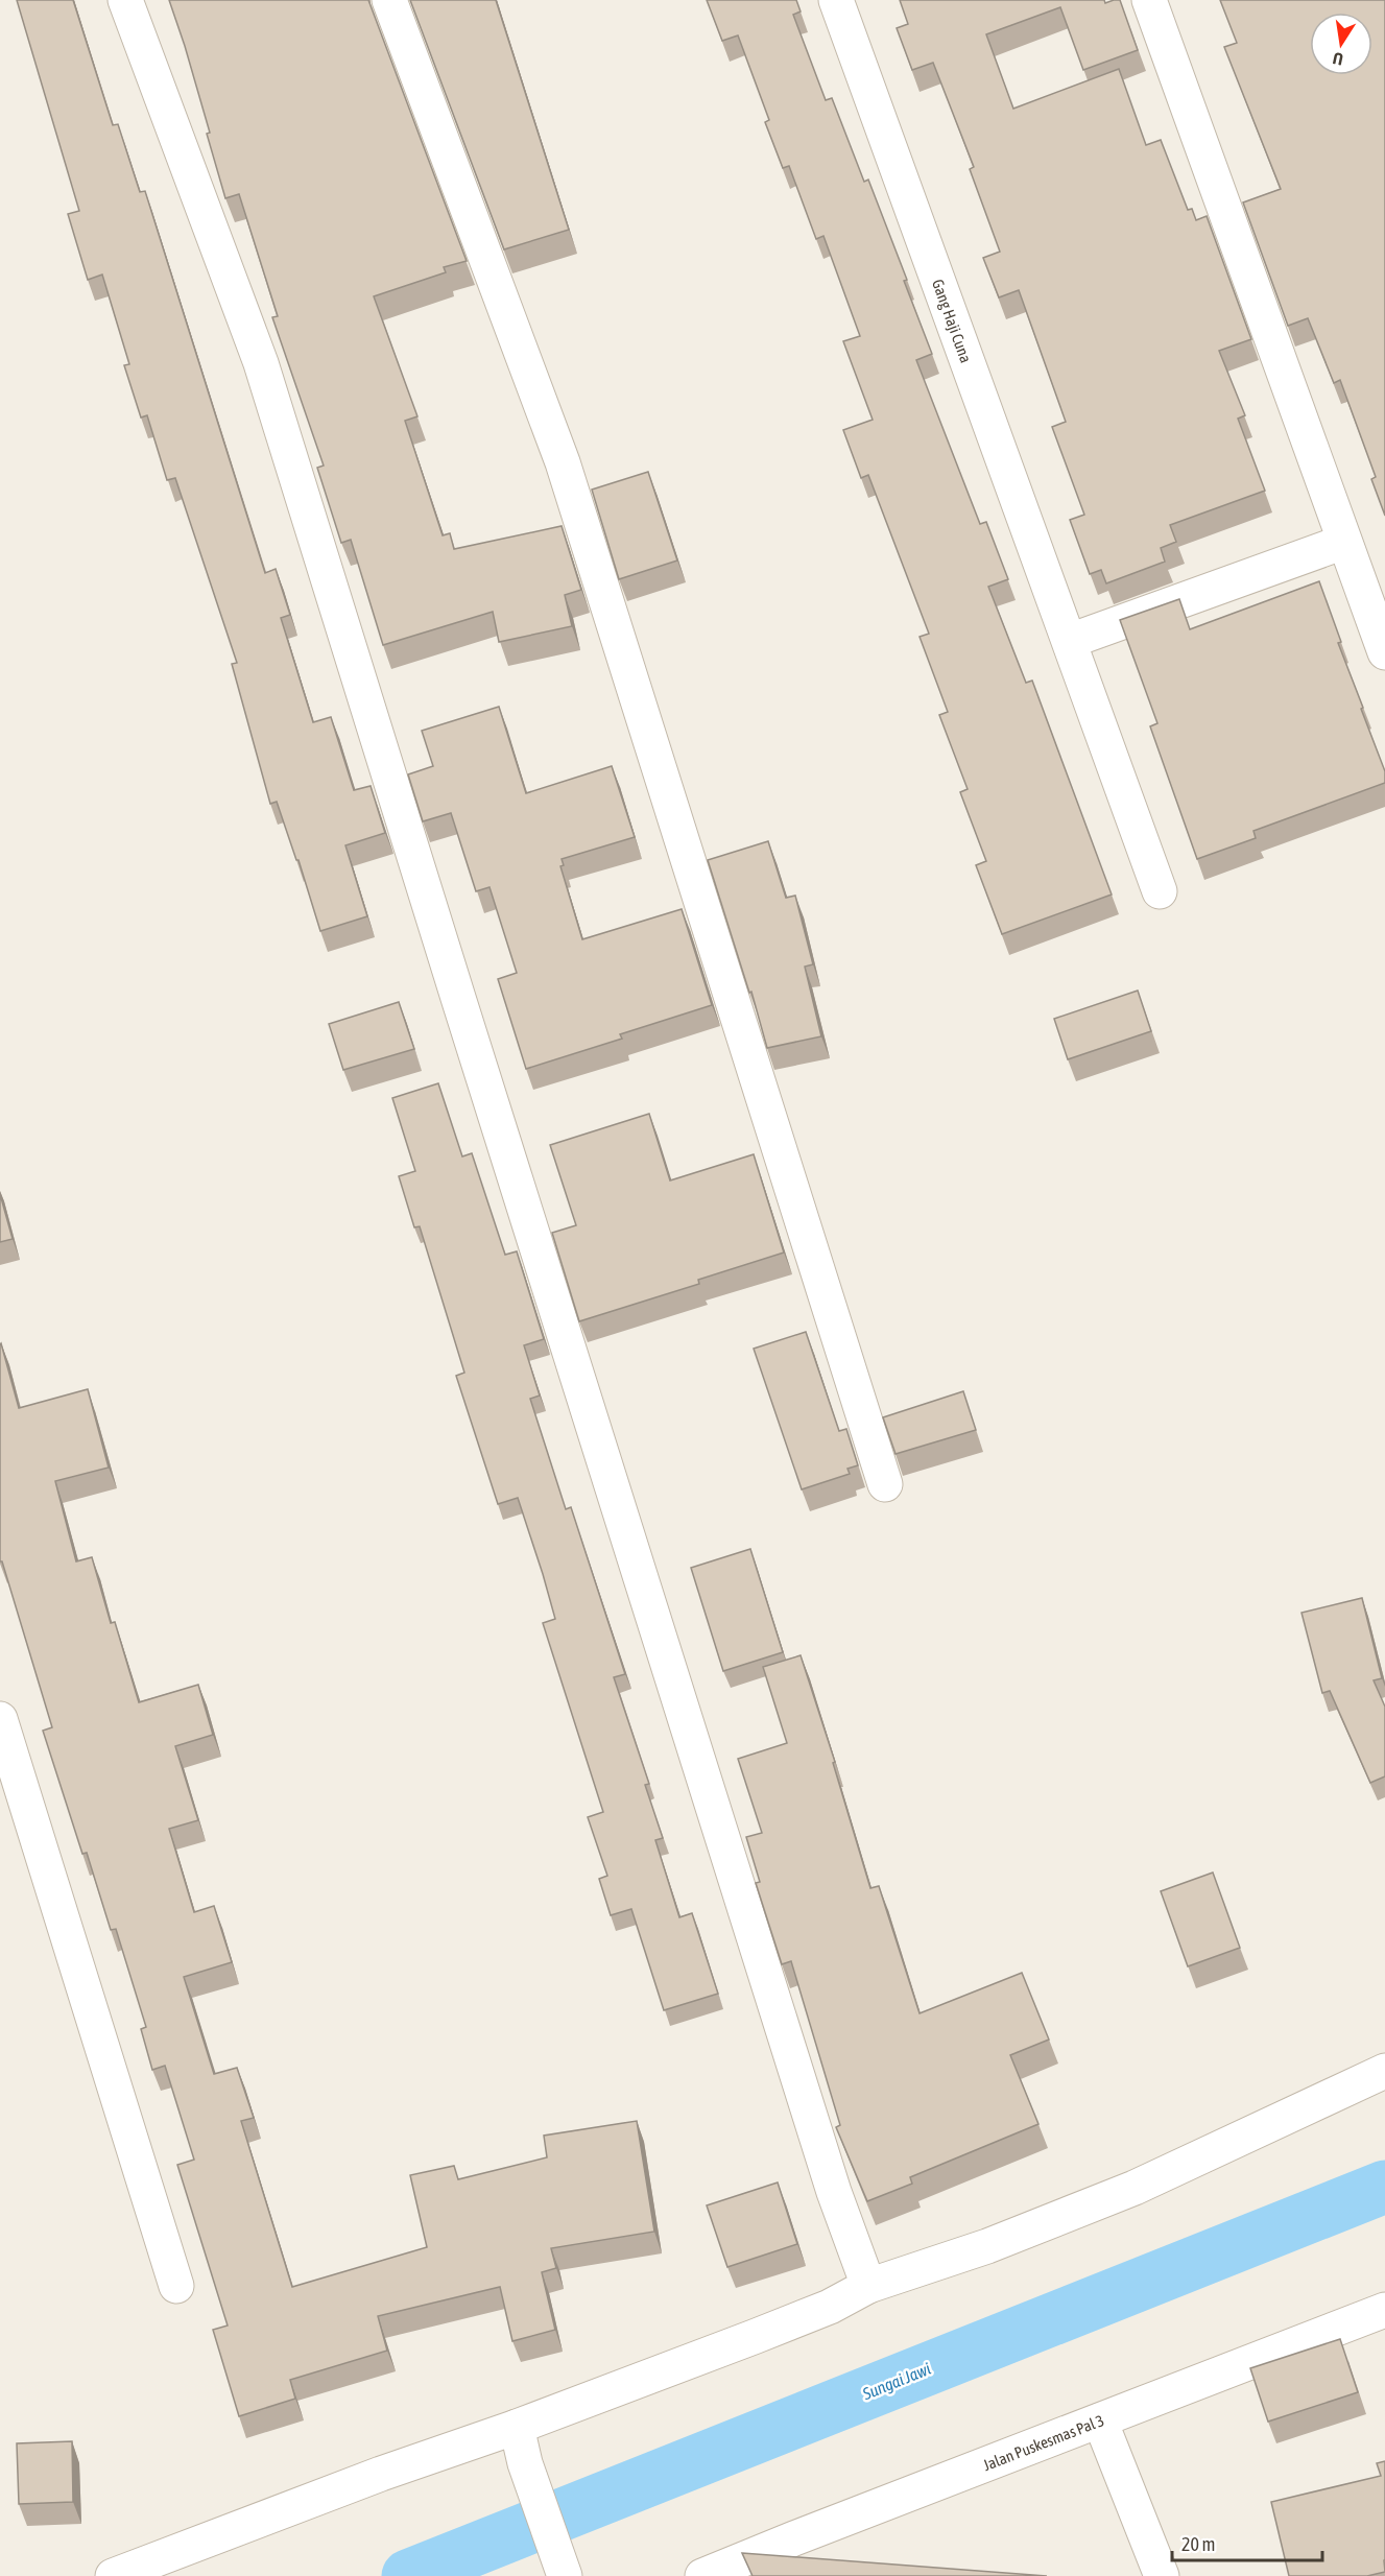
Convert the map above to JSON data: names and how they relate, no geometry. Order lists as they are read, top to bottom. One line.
{"streets":{"street":["Gang Haji Cuna","Jalan Puskesmas Pal 3"]},"water":["Sungai Jawi"],"scale_bar":"20 m","north":"bottom"}
